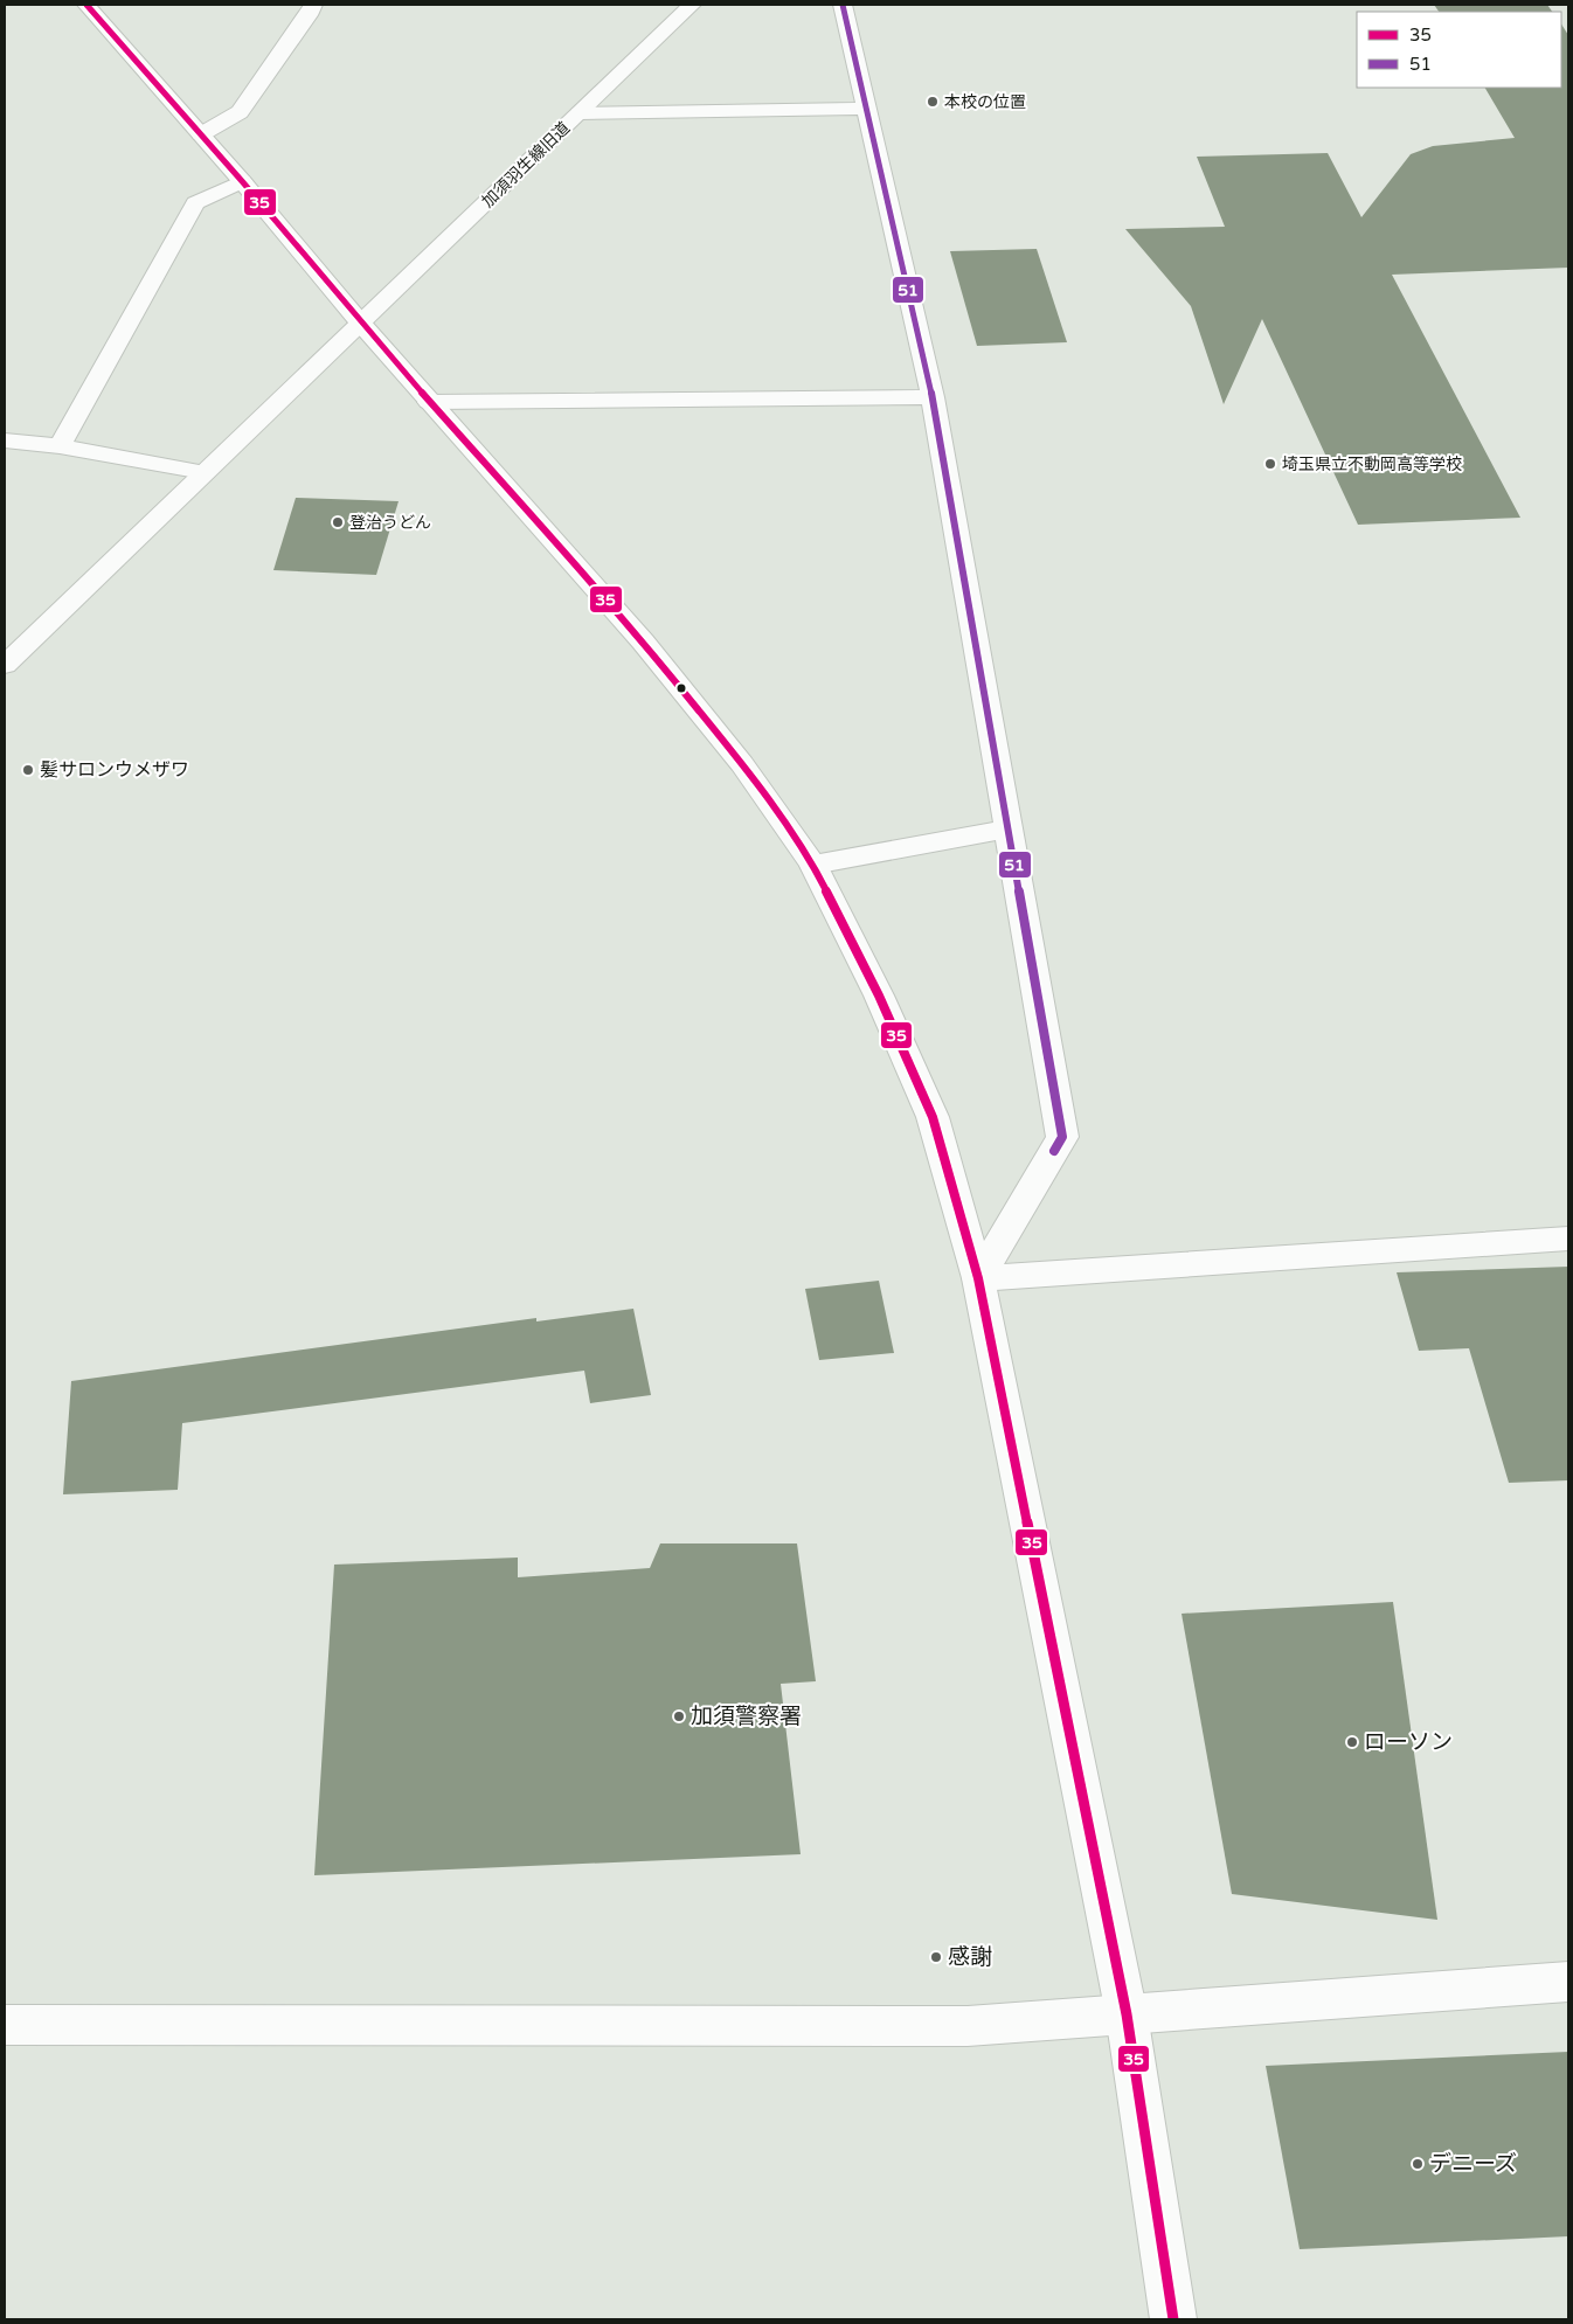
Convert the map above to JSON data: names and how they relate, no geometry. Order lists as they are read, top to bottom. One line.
{"streets":{"street":["加須羽生線旧道"]},"places":["本校の位置","埼玉県立不動岡高等学校","登治うどん","髪サロンウメザワ","加須警察署","ローソン","感謝","デニーズ"],"lines":["transit line 35","transit line 51"],"legend":["35","51"]}
